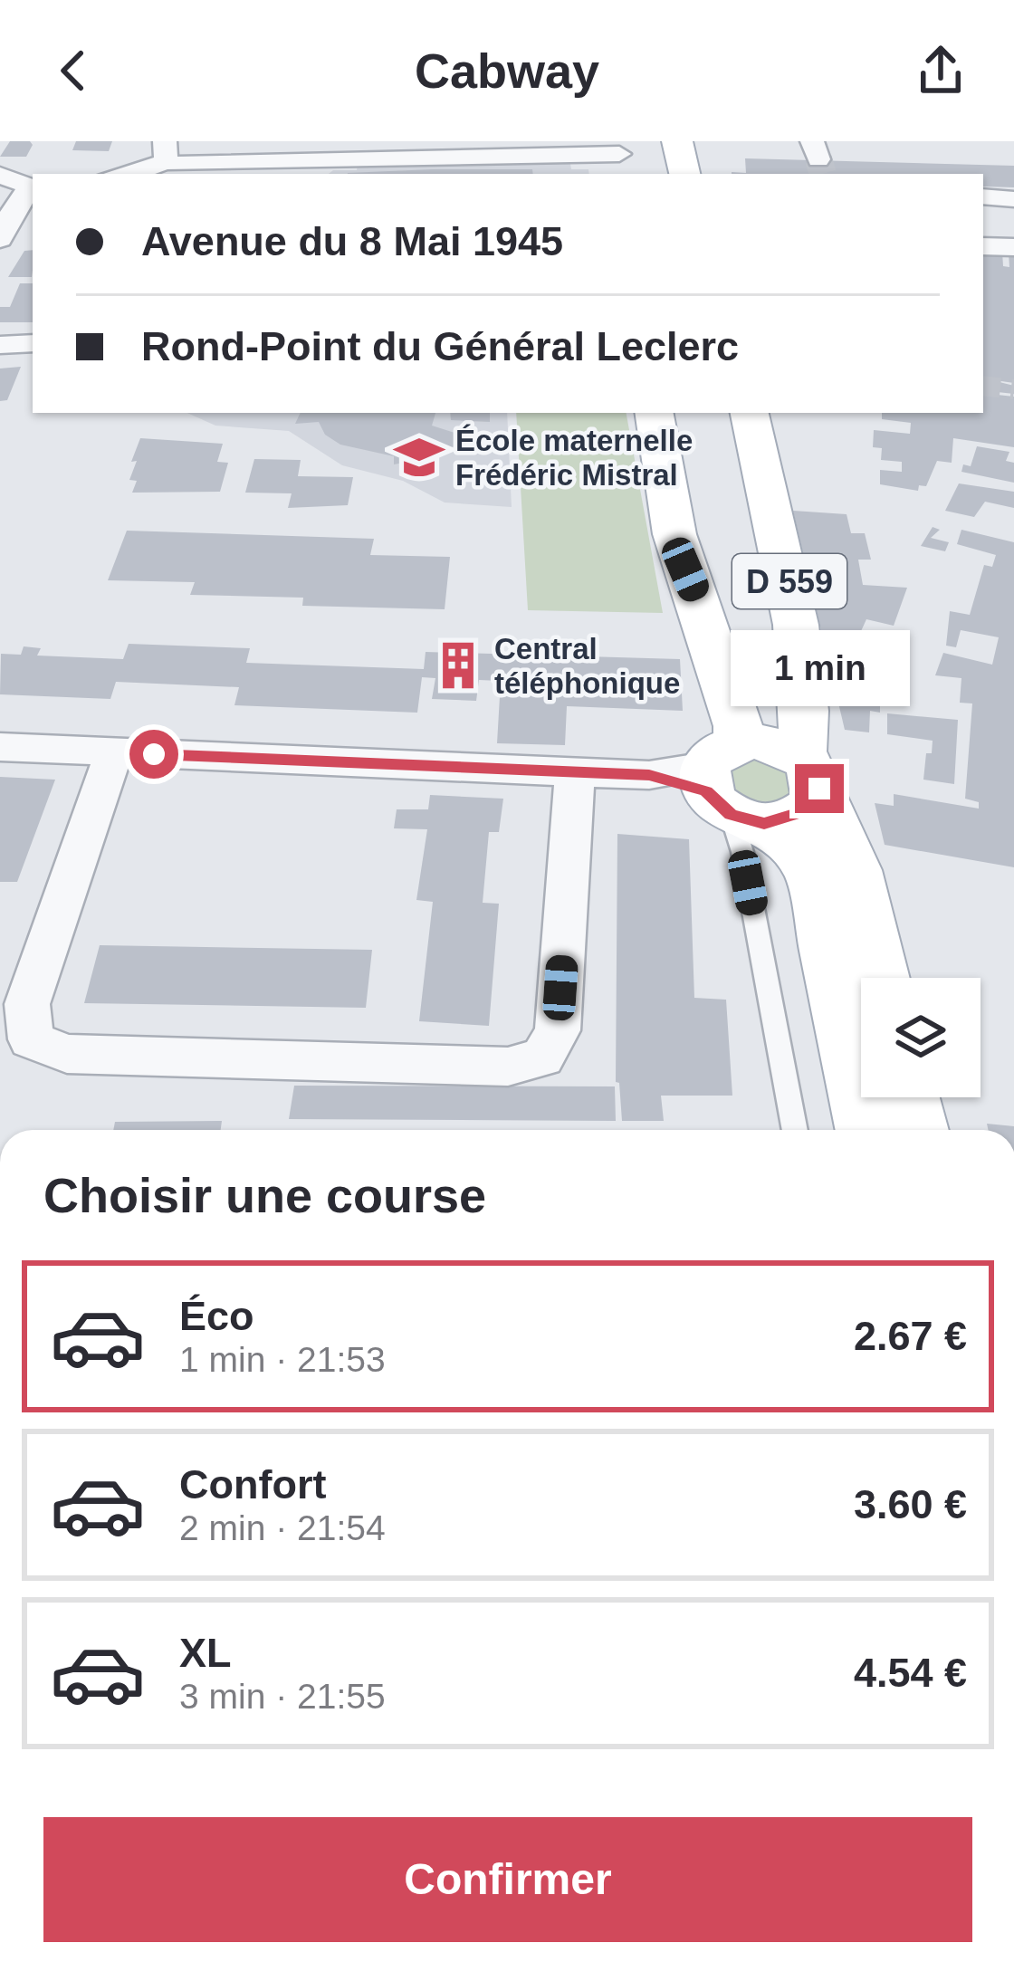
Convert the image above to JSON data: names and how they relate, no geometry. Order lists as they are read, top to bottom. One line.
{"streets":{"main road":["D 559"]},"places":{"school or university":["École maternelle Frédéric Mistral"],"building":["Central téléphonique"]},"page":{"header":"Cabway","banner":["Avenue du 8 Mai 1945","Rond-Point du Général Leclerc"],"bubble":"1 min","heading":"Choisir une course","list":[{"name":"Éco","note":"1 min · 21:53","value":"2.67 €"},{"name":"Confort","note":"2 min · 21:54","value":"3.60 €"},{"name":"XL","note":"3 min · 21:55","value":"4.54 €"}],"buttons":"Confirmer"}}
